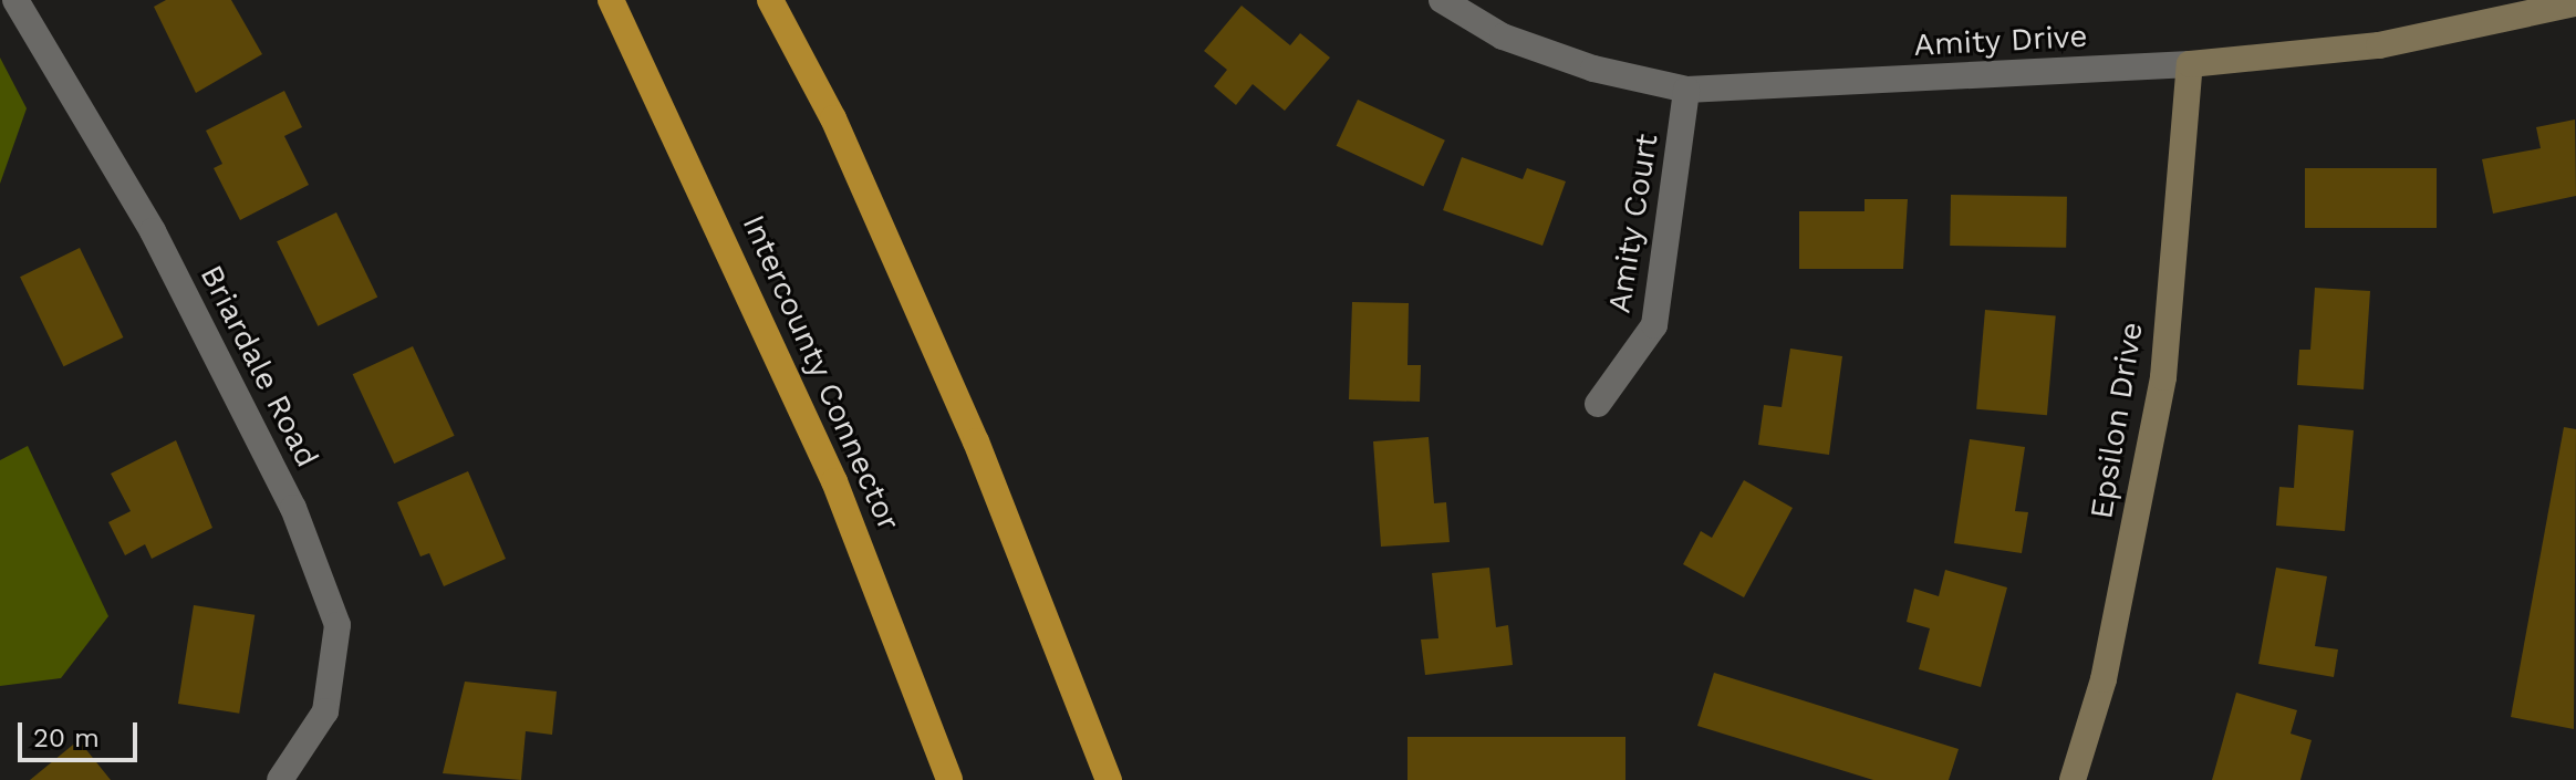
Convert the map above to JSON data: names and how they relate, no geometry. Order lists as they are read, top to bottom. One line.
{"streets":{"highway":["Intercounty Connector"],"street":["Amity Drive","Amity Court","Briardale Road","Epsilon Drive"]},"crossings":[["Amity Drive","Amity Court"],["Amity Drive","Epsilon Drive"]],"scale_bar":"20 m"}
